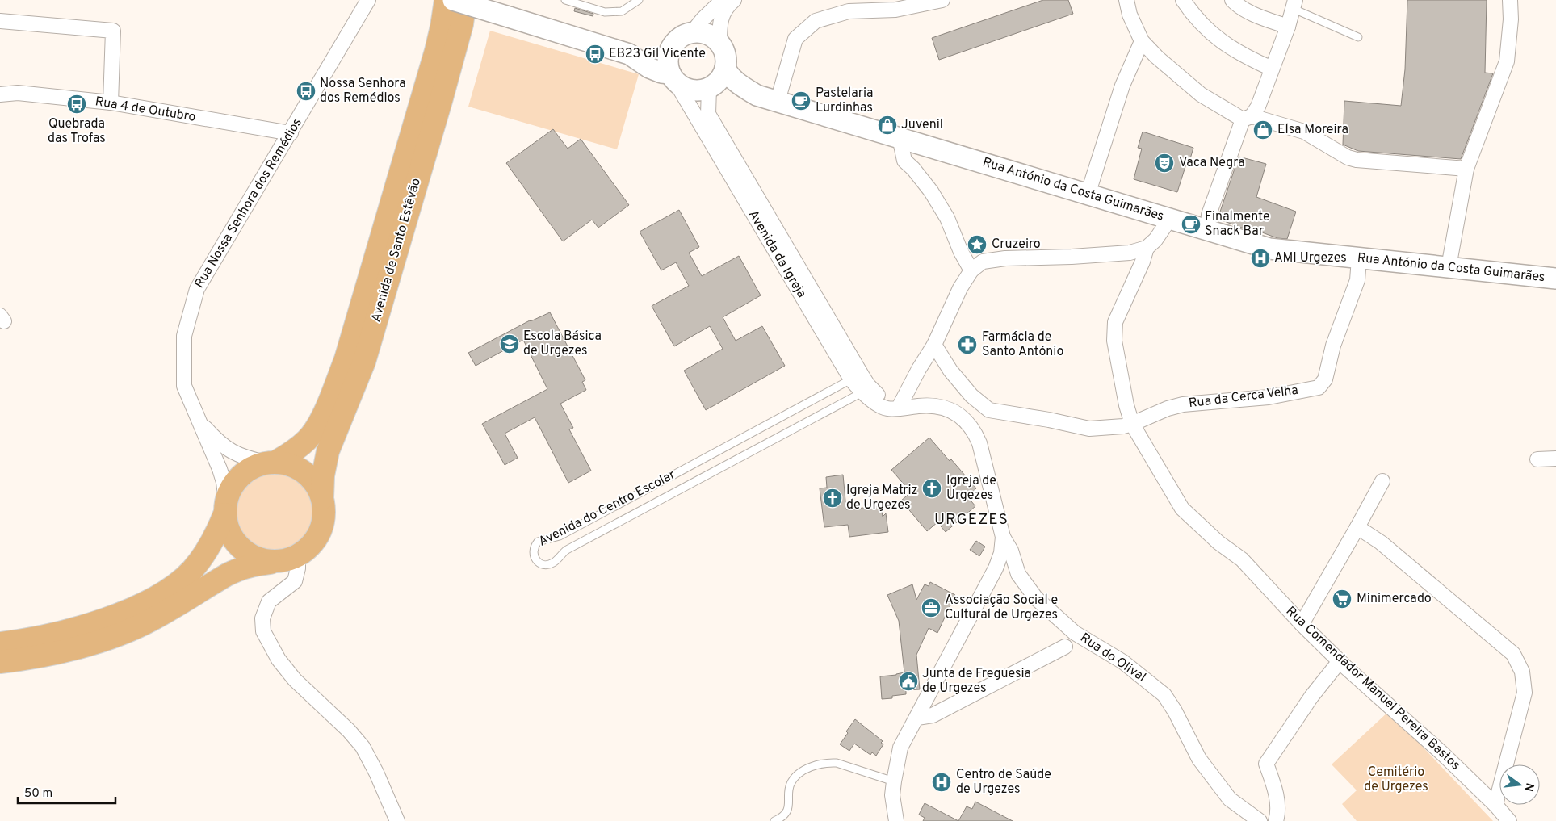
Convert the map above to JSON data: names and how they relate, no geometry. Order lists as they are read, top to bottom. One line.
{"streets":{"main road":["Rua António da Costa Guimarães","Avenida de Santo Estêvão"],"street":["Rua 4 de Outubro","Rua Nossa Senhora dos Remédios","Avenida da Igreja","Rua da Cerca Velha","Rua do Olival","Rua Comendador Manuel Pereira Bastos"],"lane":["Avenida do Centro Escolar"]},"crossings":[["Rua 4 de Outubro","Rua Nossa Senhora dos Remédios"],["Rua António da Costa Guimarães","Avenida da Igreja"],["Rua António da Costa Guimarães","Rua da Cerca Velha"],["Rua Nossa Senhora dos Remédios","Avenida de Santo Estêvão"],["Avenida da Igreja","Avenida do Centro Escolar"],["Rua da Cerca Velha","Rua Comendador Manuel Pereira Bastos"]],"districts":["URGEZES"],"parks":["Cemitério de Urgezes"],"places":{"bus stop":["EB23 Gil Vicente","Nossa Senhora dos Remédios","Quebrada das Trofas"],"cafe":["Pastelaria Lurdinhas","Finalmente Snack Bar"],"shop":["Juvenil","Elsa Moreira"],"theatre":["Vaca Negra"],"place":["Cruzeiro"],"hospital":["AMI Urgezes","Centro de Saúde de Urgezes"],"school or university":["Escola Básica de Urgezes"],"pharmacy":["Farmácia de Santo António"],"church":["Igreja de Urgezes","Igreja Matriz de Urgezes"],"supermarket":["Minimercado"],"office":["Associação Social e Cultural de Urgezes"],"public building":["Junta de Freguesia de Urgezes"]},"scale_bar":"50 m","north":"right"}
